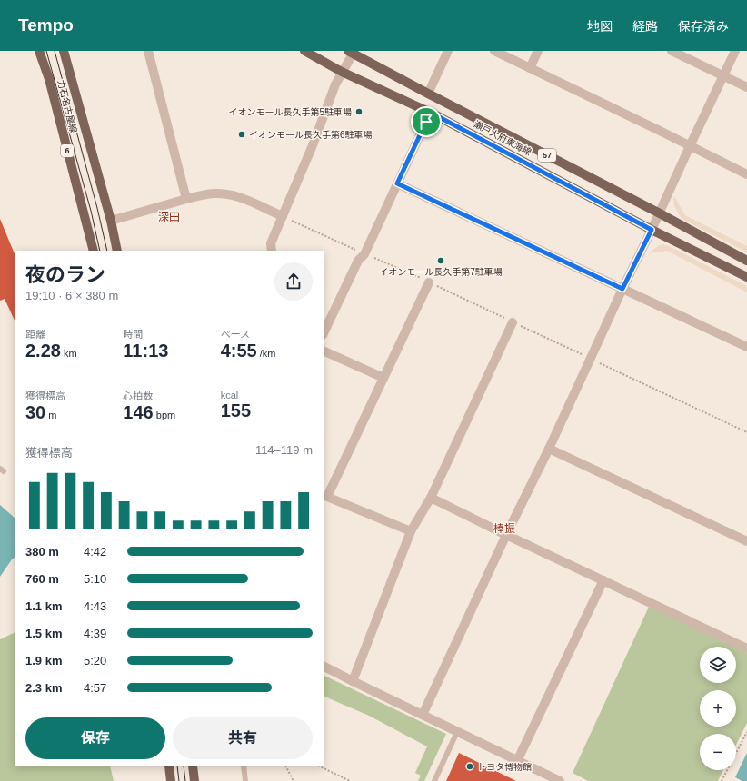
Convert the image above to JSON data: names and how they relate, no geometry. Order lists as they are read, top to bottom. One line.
{"streets":{"main road":["力石名古屋線","瀬戸大府東海線","6","57"]},"districts":["深田","棒振"],"places":["イオンモール長久手第5駐車場","イオンモール長久手第6駐車場","イオンモール長久手第7駐車場","トヨタ博物館"],"page":{"header":"Tempo","nav":["地図","経路","保存済み"],"heading":["夜のラン","19:10 · 6 × 380 m"],"stats":[["距離","2.28 km"],["時間","11:13"],["ペース","4:55 /km"],["獲得標高","30 m"],["心拍数","146 bpm"],["kcal","155"]],"chart":["獲得標高","114–119 m"],"list":[{"name":"380 m","note":"4:42"},{"name":"760 m","note":"5:10"},{"name":"1.1 km","note":"4:43"},{"name":"1.5 km","note":"4:39"},{"name":"1.9 km","note":"5:20"},{"name":"2.3 km","note":"4:57"}],"map_buttons":["+","−"],"buttons":["保存","共有"]}}
